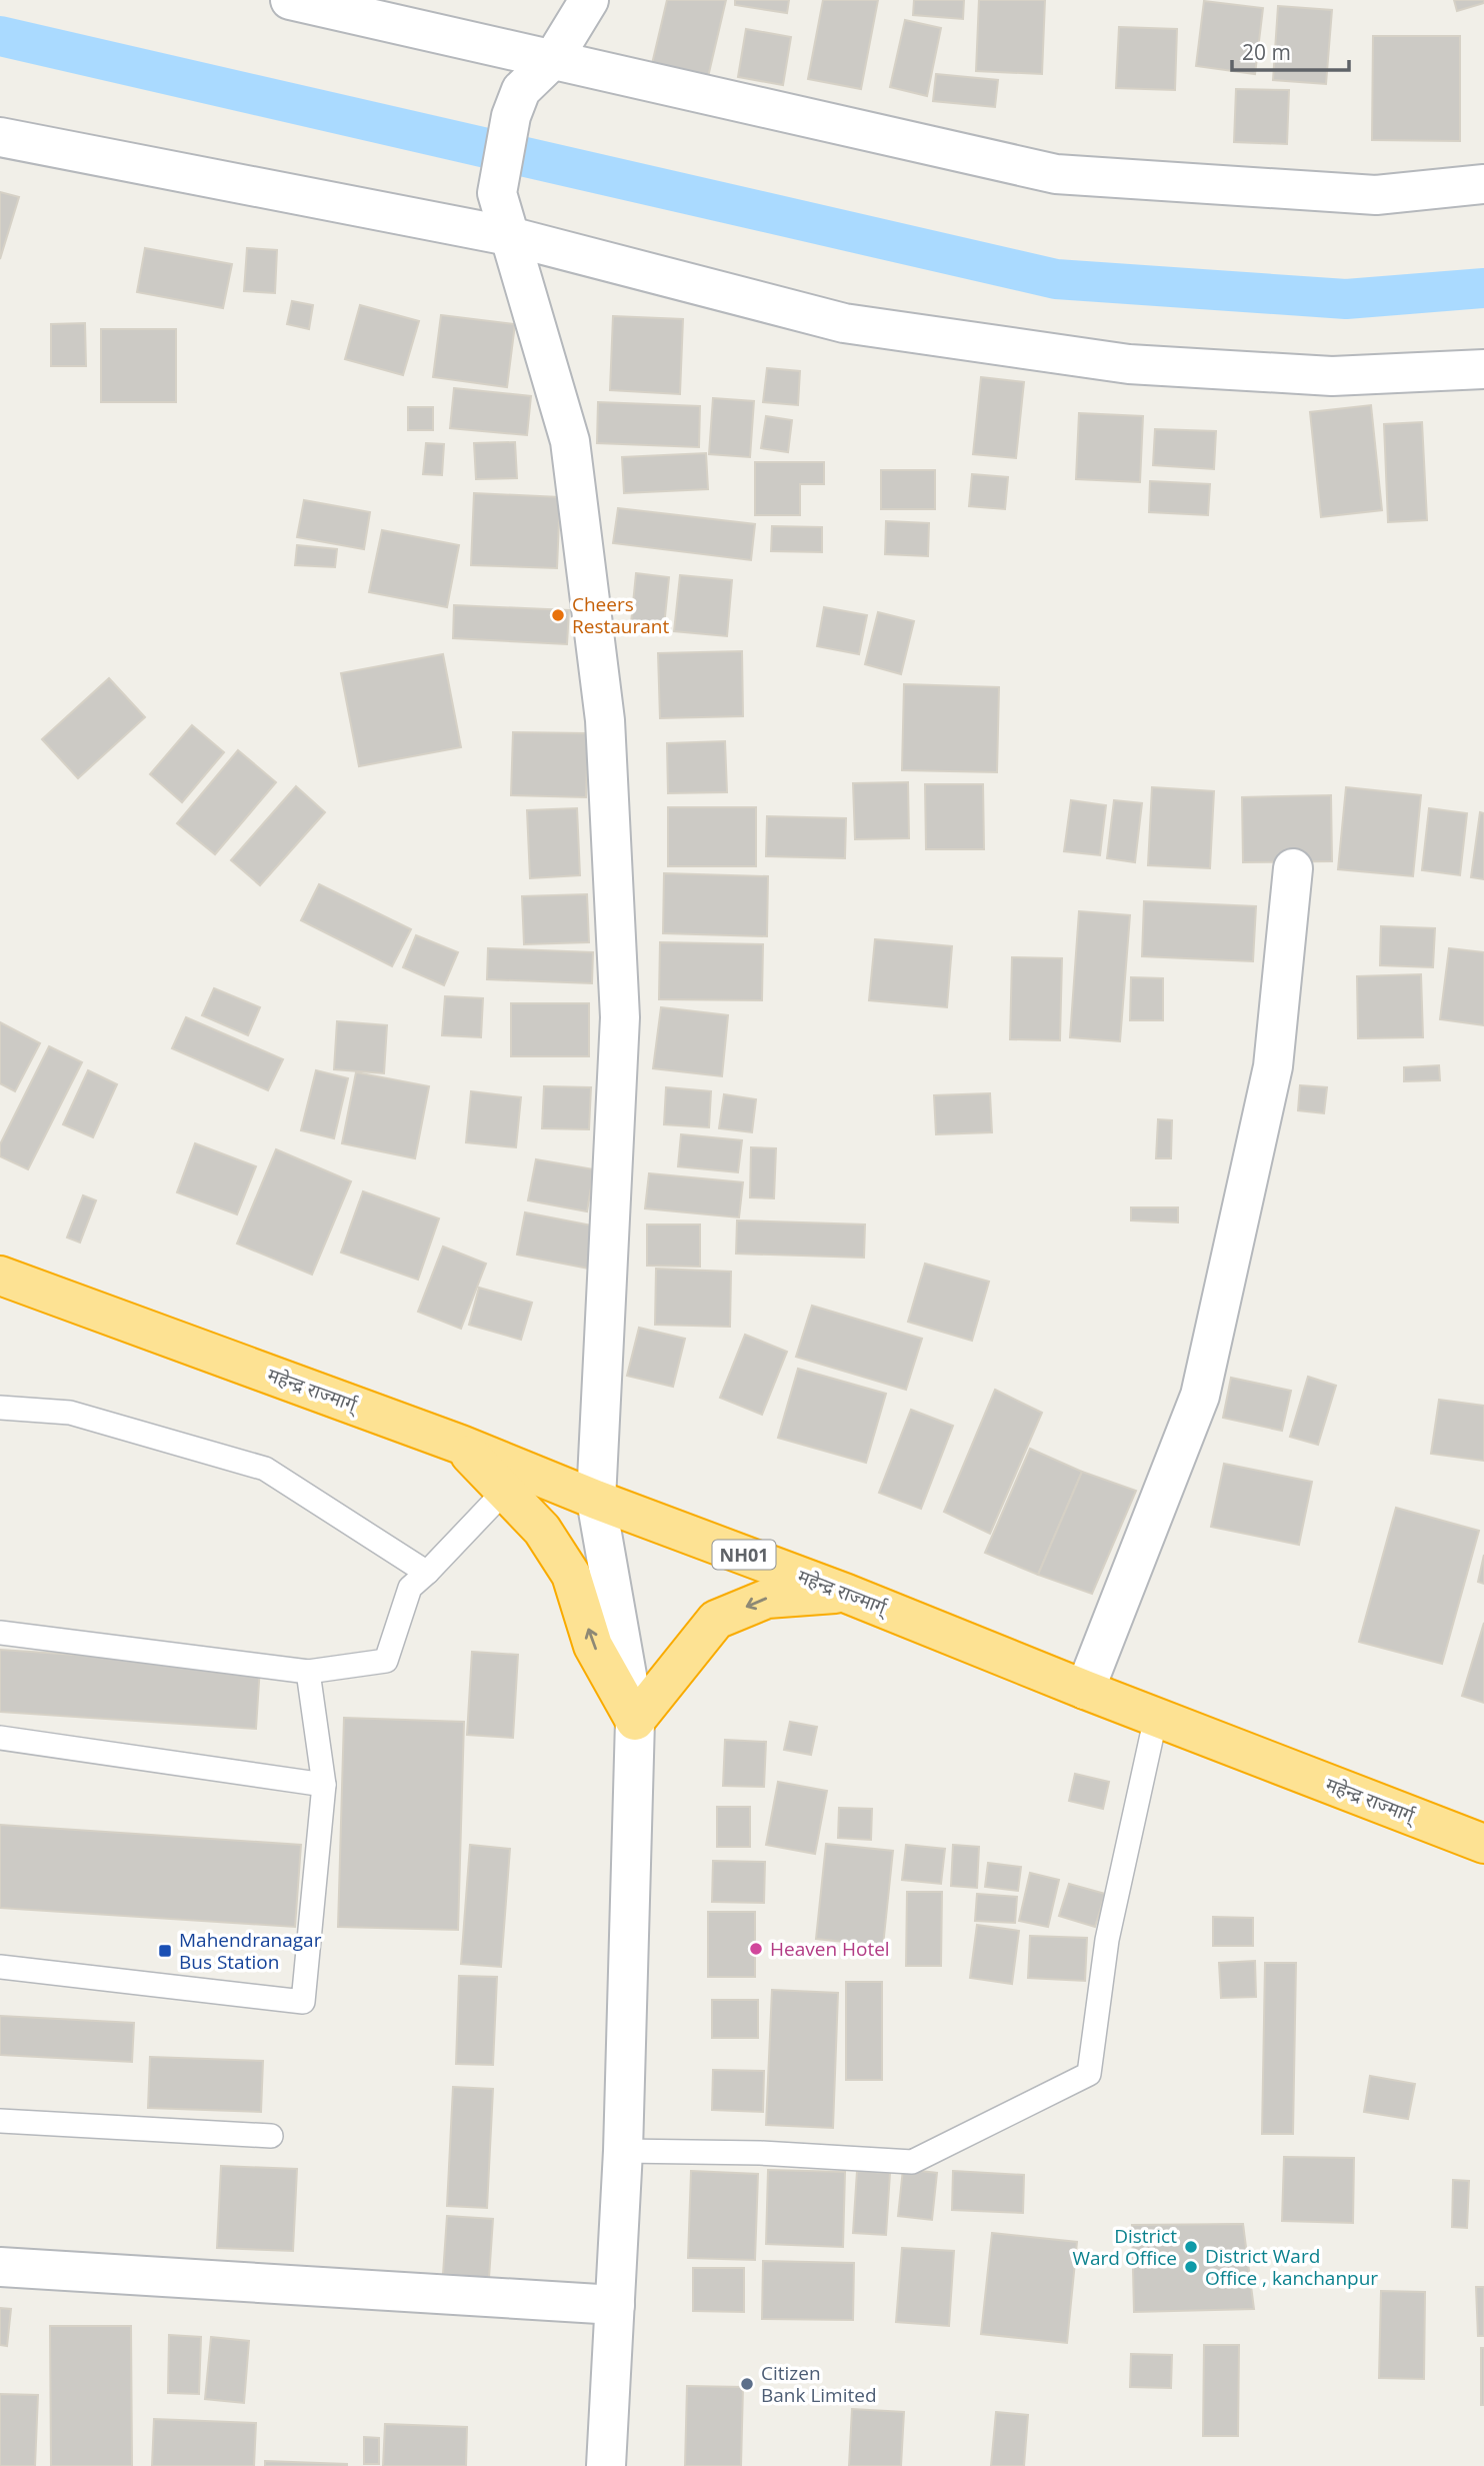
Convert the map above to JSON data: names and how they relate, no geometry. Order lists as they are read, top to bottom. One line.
{"streets":{"highway":["महेन्द्र राज्मार्ग्","NH01"]},"places":{"other":["Cheers Restaurant","Heaven Hotel","District Ward Office","District Ward Office , kanchanpur","Citizen Bank Limited"],"transit":["Mahendranagar Bus Station"]},"scale_bar":"20 m"}
